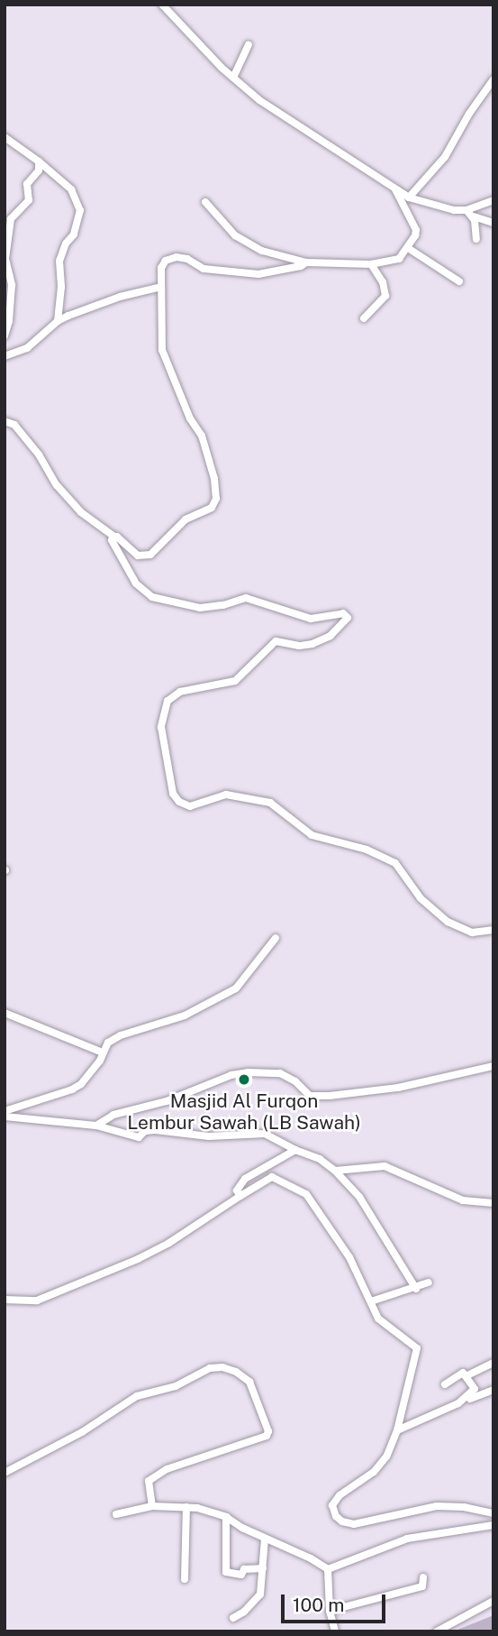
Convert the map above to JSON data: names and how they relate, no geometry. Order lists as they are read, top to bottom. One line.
{"places":["Masjid Al Furqon Lembur Sawah (LB Sawah)"],"scale_bar":"100 m"}
